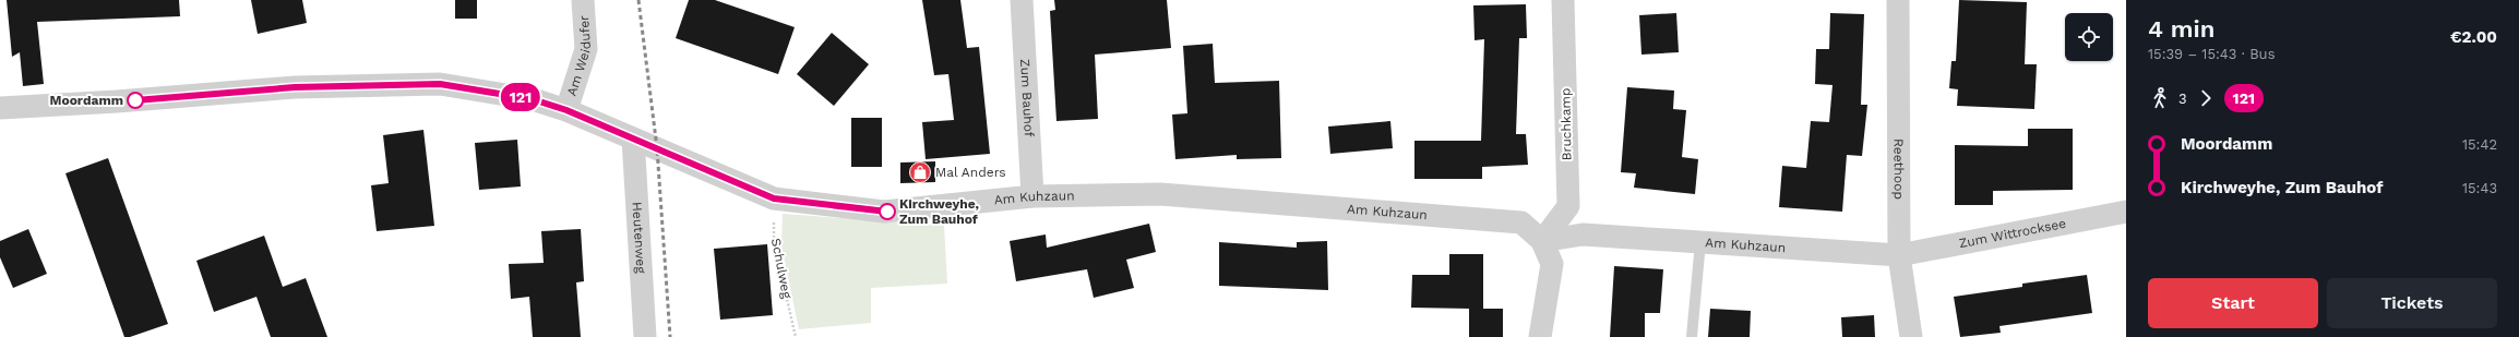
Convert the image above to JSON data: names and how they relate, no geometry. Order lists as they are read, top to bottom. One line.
{"streets":{"street":["Am Weidufer","Zum Bauhof","Bruchkamp","Reethoop","Am Kuhzaun","Zum Wittrocksee","Heutenweg"],"path":["Schulweg"]},"crossings":[["Am Weidufer","Am Kuhzaun"],["Zum Bauhof","Am Kuhzaun"],["Bruchkamp","Am Kuhzaun"],["Reethoop","Am Kuhzaun"],["Reethoop","Zum Wittrocksee"],["Am Kuhzaun","Zum Wittrocksee"],["Am Kuhzaun","Heutenweg"],["Am Kuhzaun","Schulweg"]],"places":{"other":["Moordamm","Kirchweyhe, Zum Bauhof"],"shop":["Mal Anders"]},"lines":["bus line 121"],"page":{"on_map":"121","heading":["4 min","15:39 – 15:43 · Bus","€2.00"],"legs":["3","121"],"list":[{"name":"Moordamm","value":"15:42"},{"name":"Kirchweyhe, Zum Bauhof","value":"15:43"}],"buttons":["Start","Tickets"]}}
